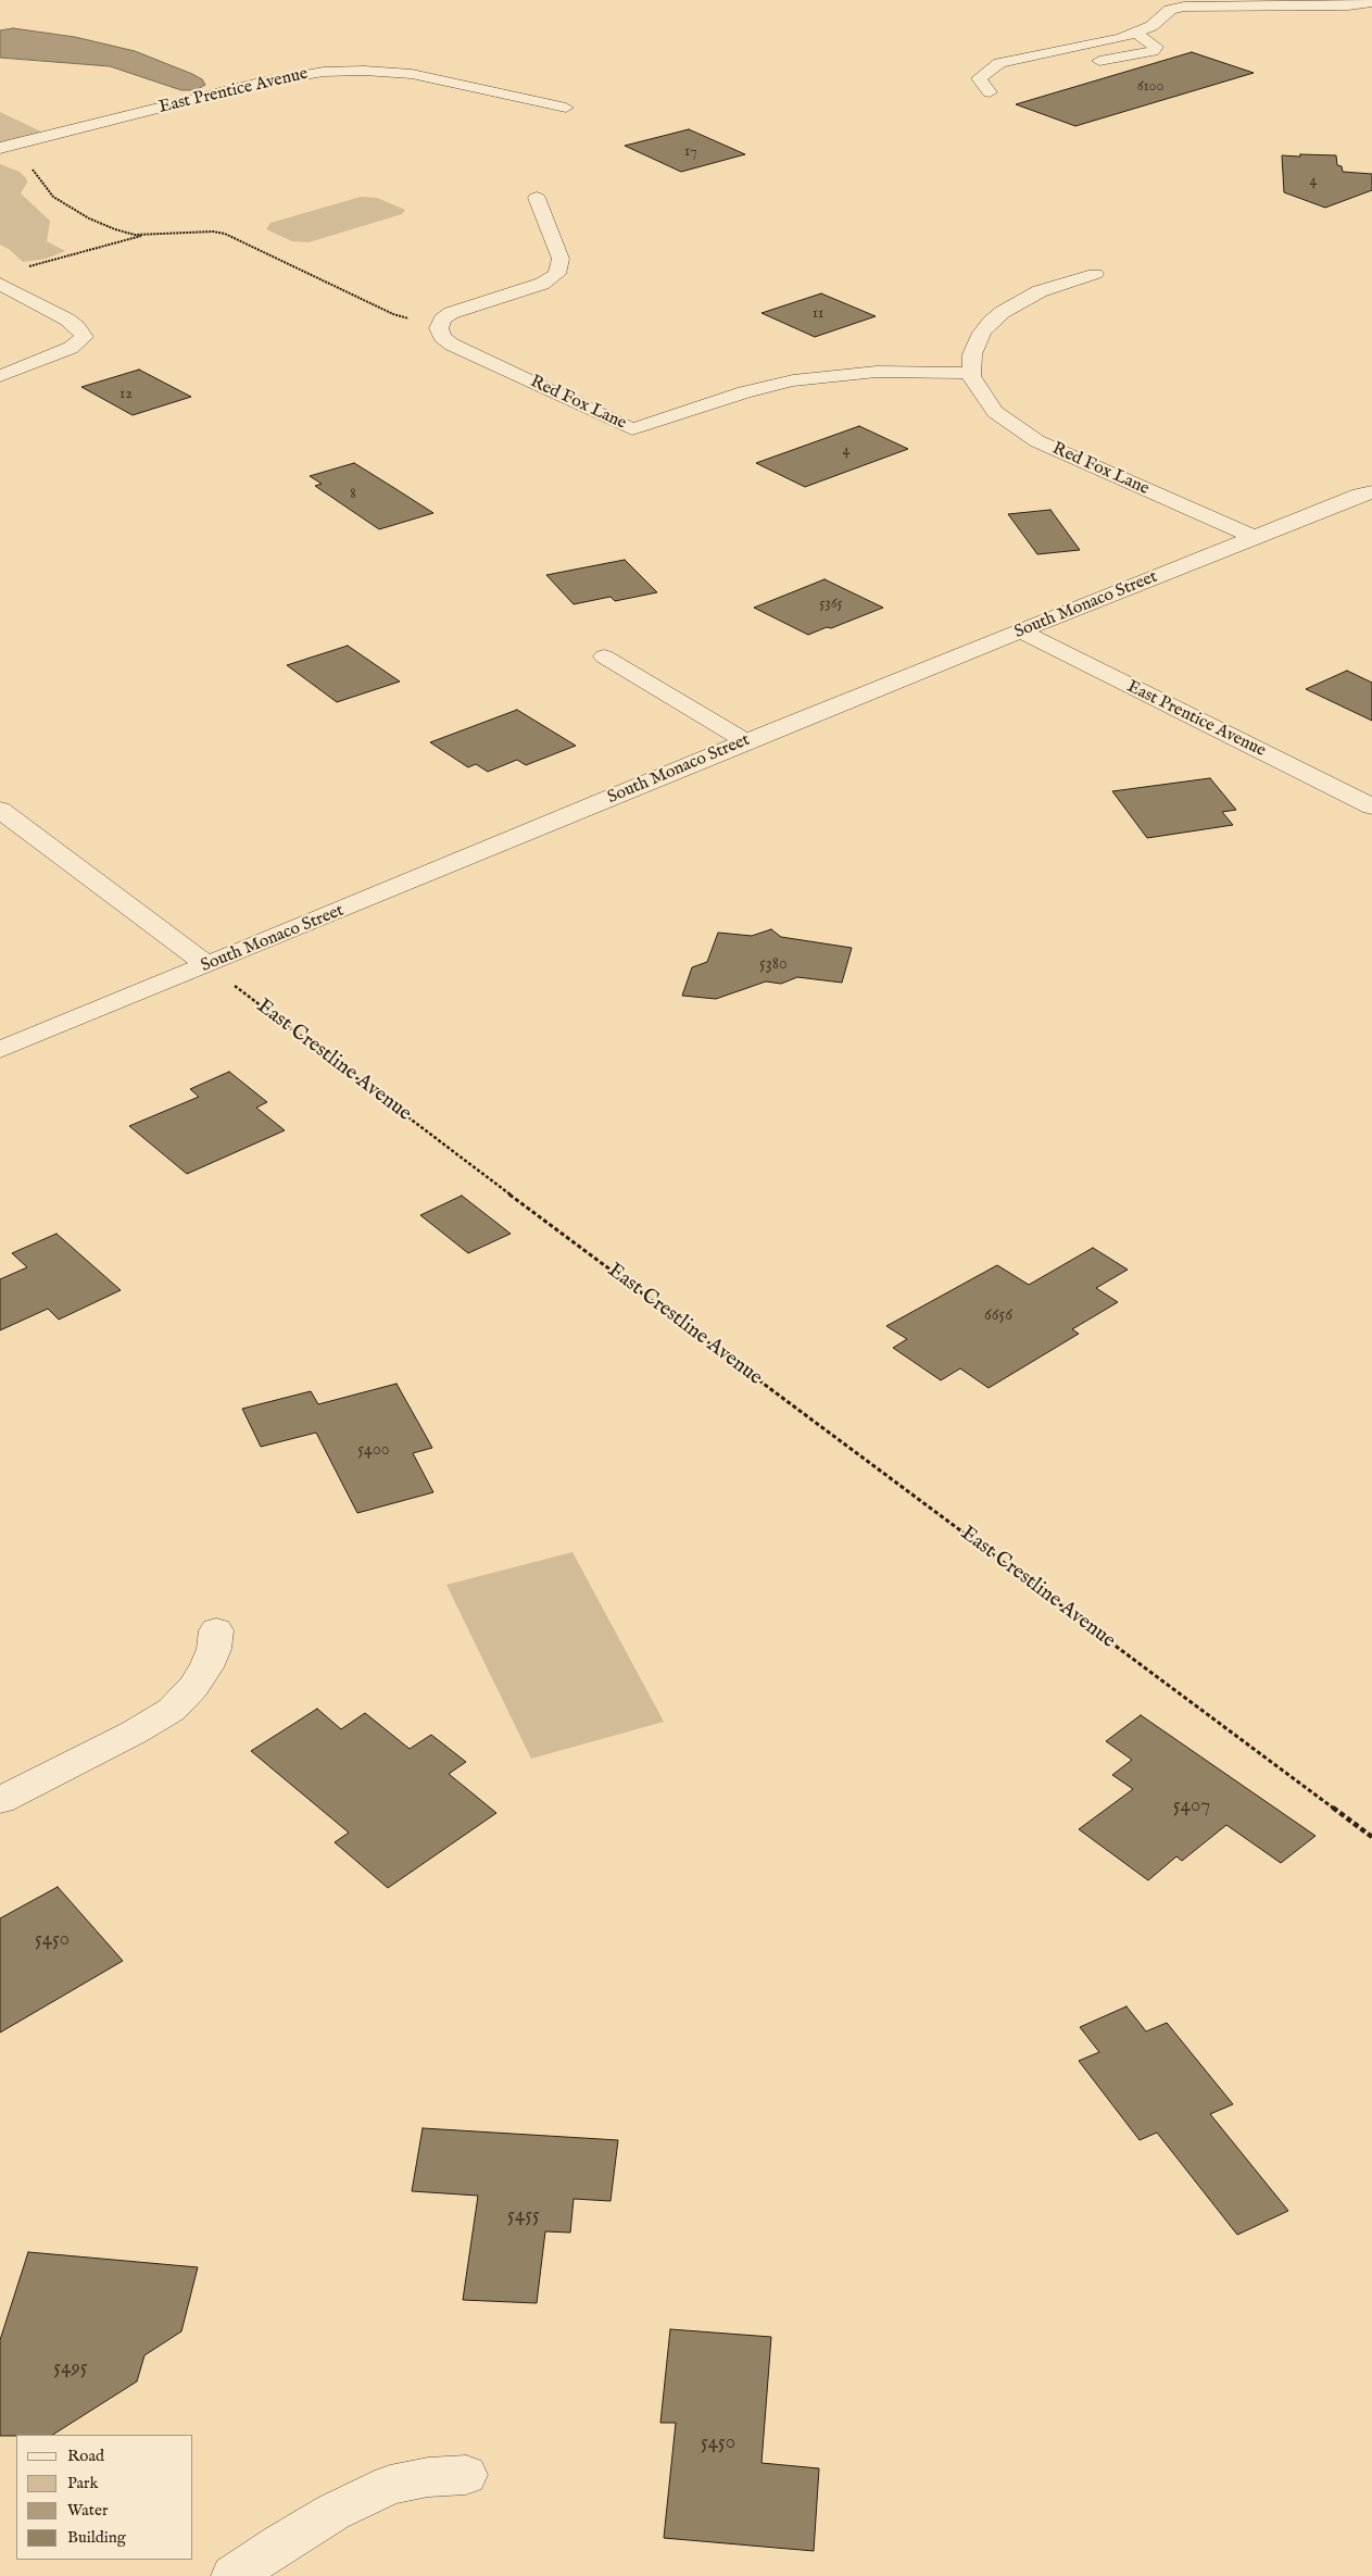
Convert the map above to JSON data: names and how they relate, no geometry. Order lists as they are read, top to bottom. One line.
{"streets":{"street":["East Prentice Avenue","Red Fox Lane","South Monaco Street"],"path":["East Crestline Avenue"]},"crossings":[["East Prentice Avenue","South Monaco Street"],["Red Fox Lane","South Monaco Street"],["South Monaco Street","East Crestline Avenue"]],"house_numbers":["6100","17","4","11","12","4","8","5365","5380","6656","5400","5407","5450","5455","5495","5450"],"legend":["Road","Park","Water","Building"]}
